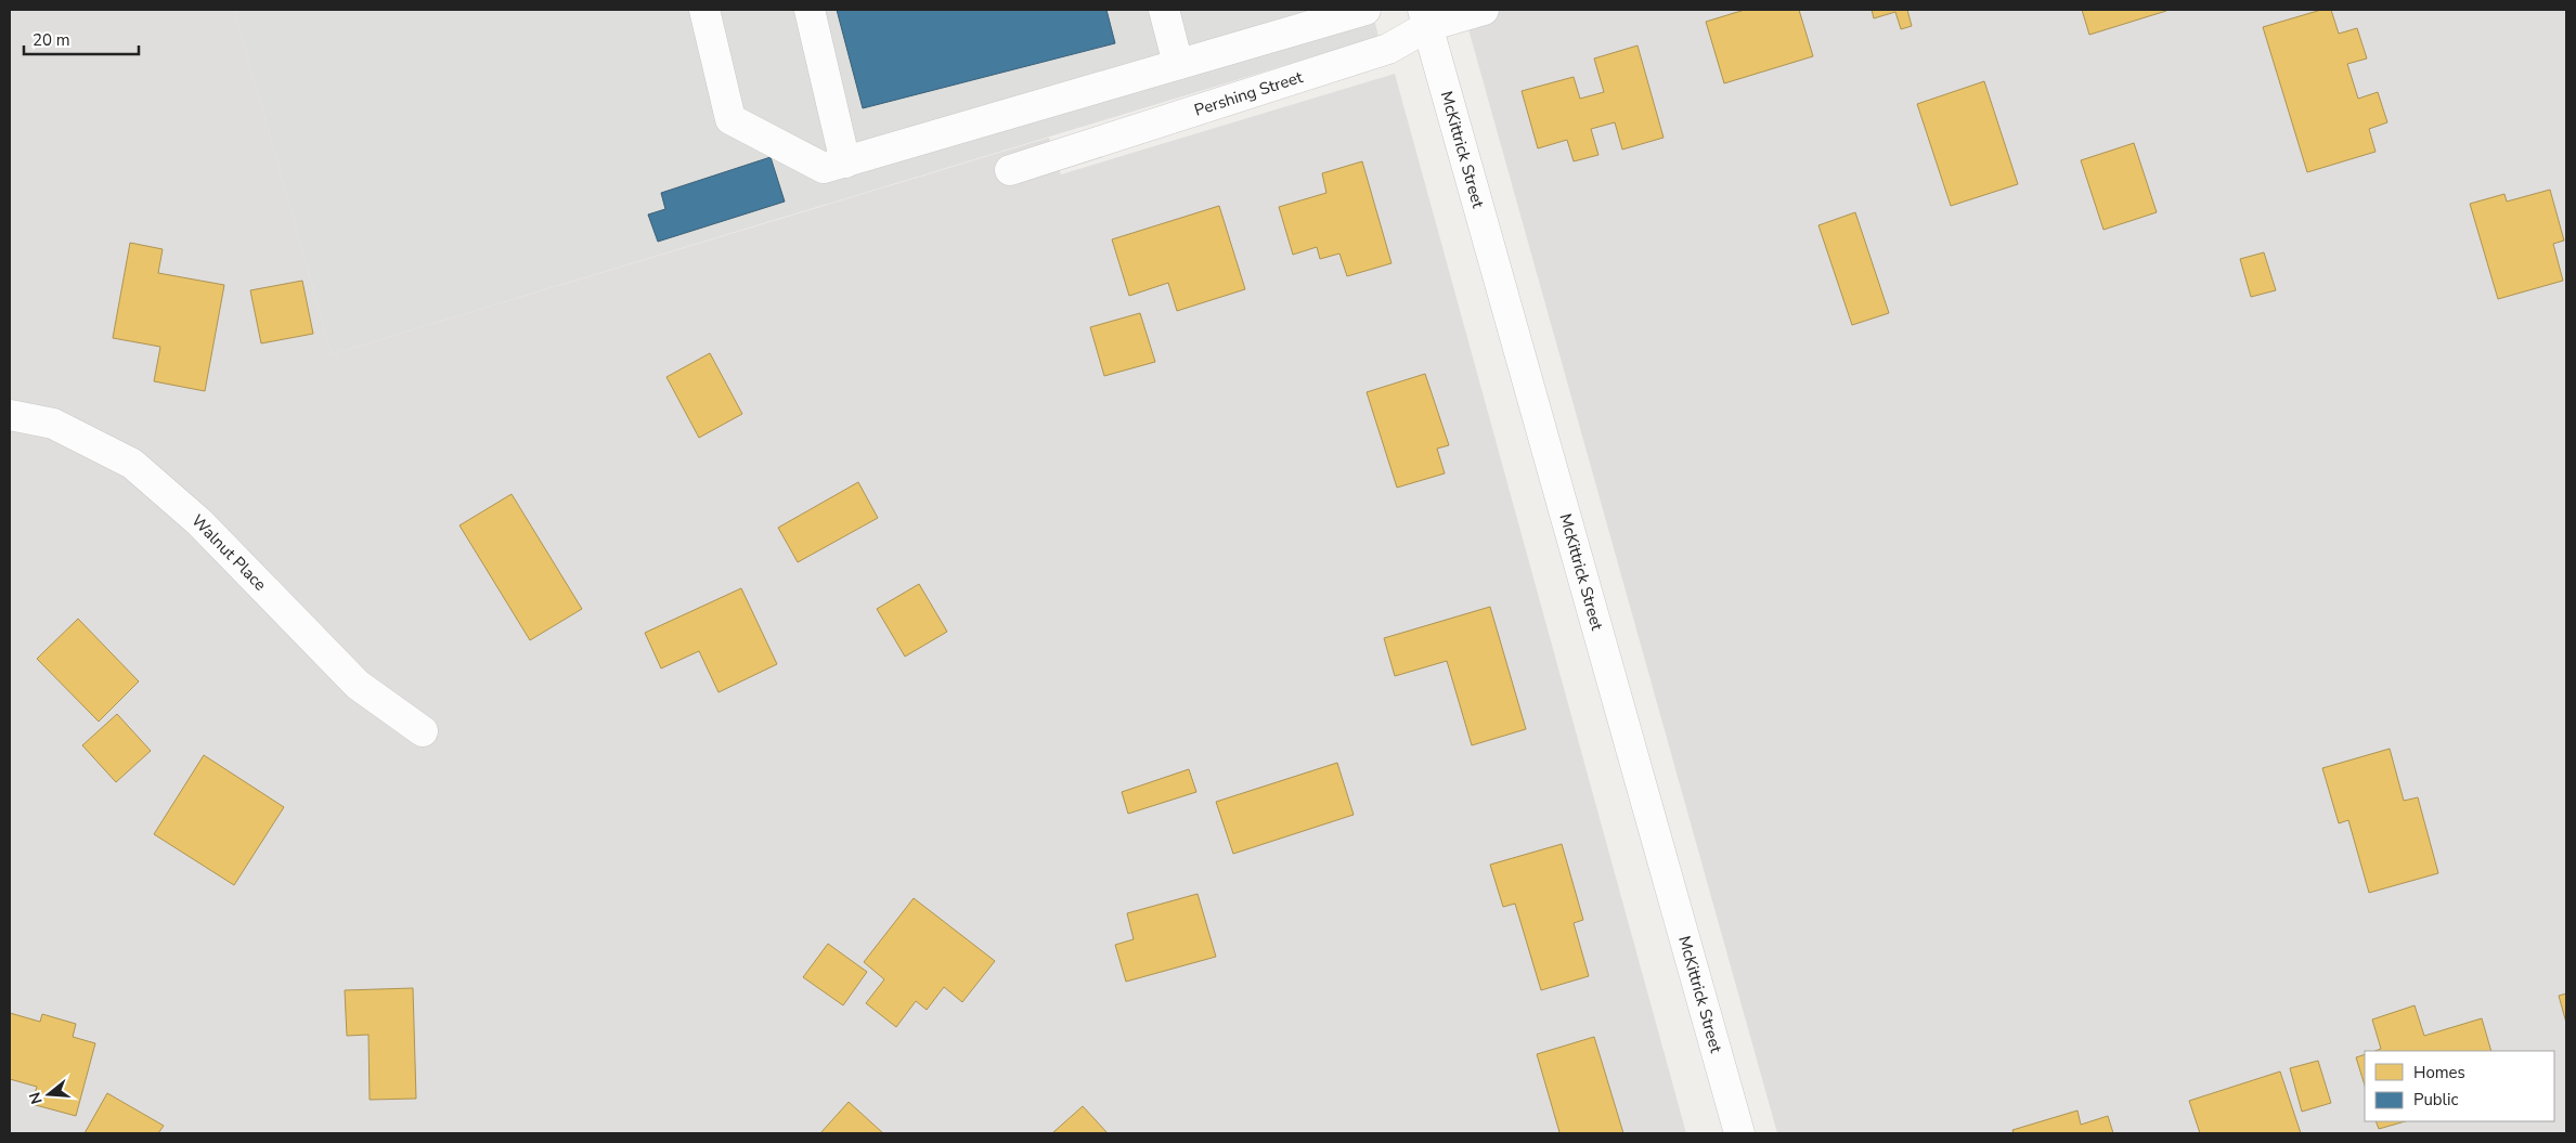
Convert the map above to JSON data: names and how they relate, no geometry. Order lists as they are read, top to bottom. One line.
{"streets":{"street":["Pershing Street","McKittrick Street","Walnut Place"]},"crossings":[["Pershing Street","McKittrick Street"]],"legend":["Homes","Public"],"scale_bar":"20 m","north":"left"}
